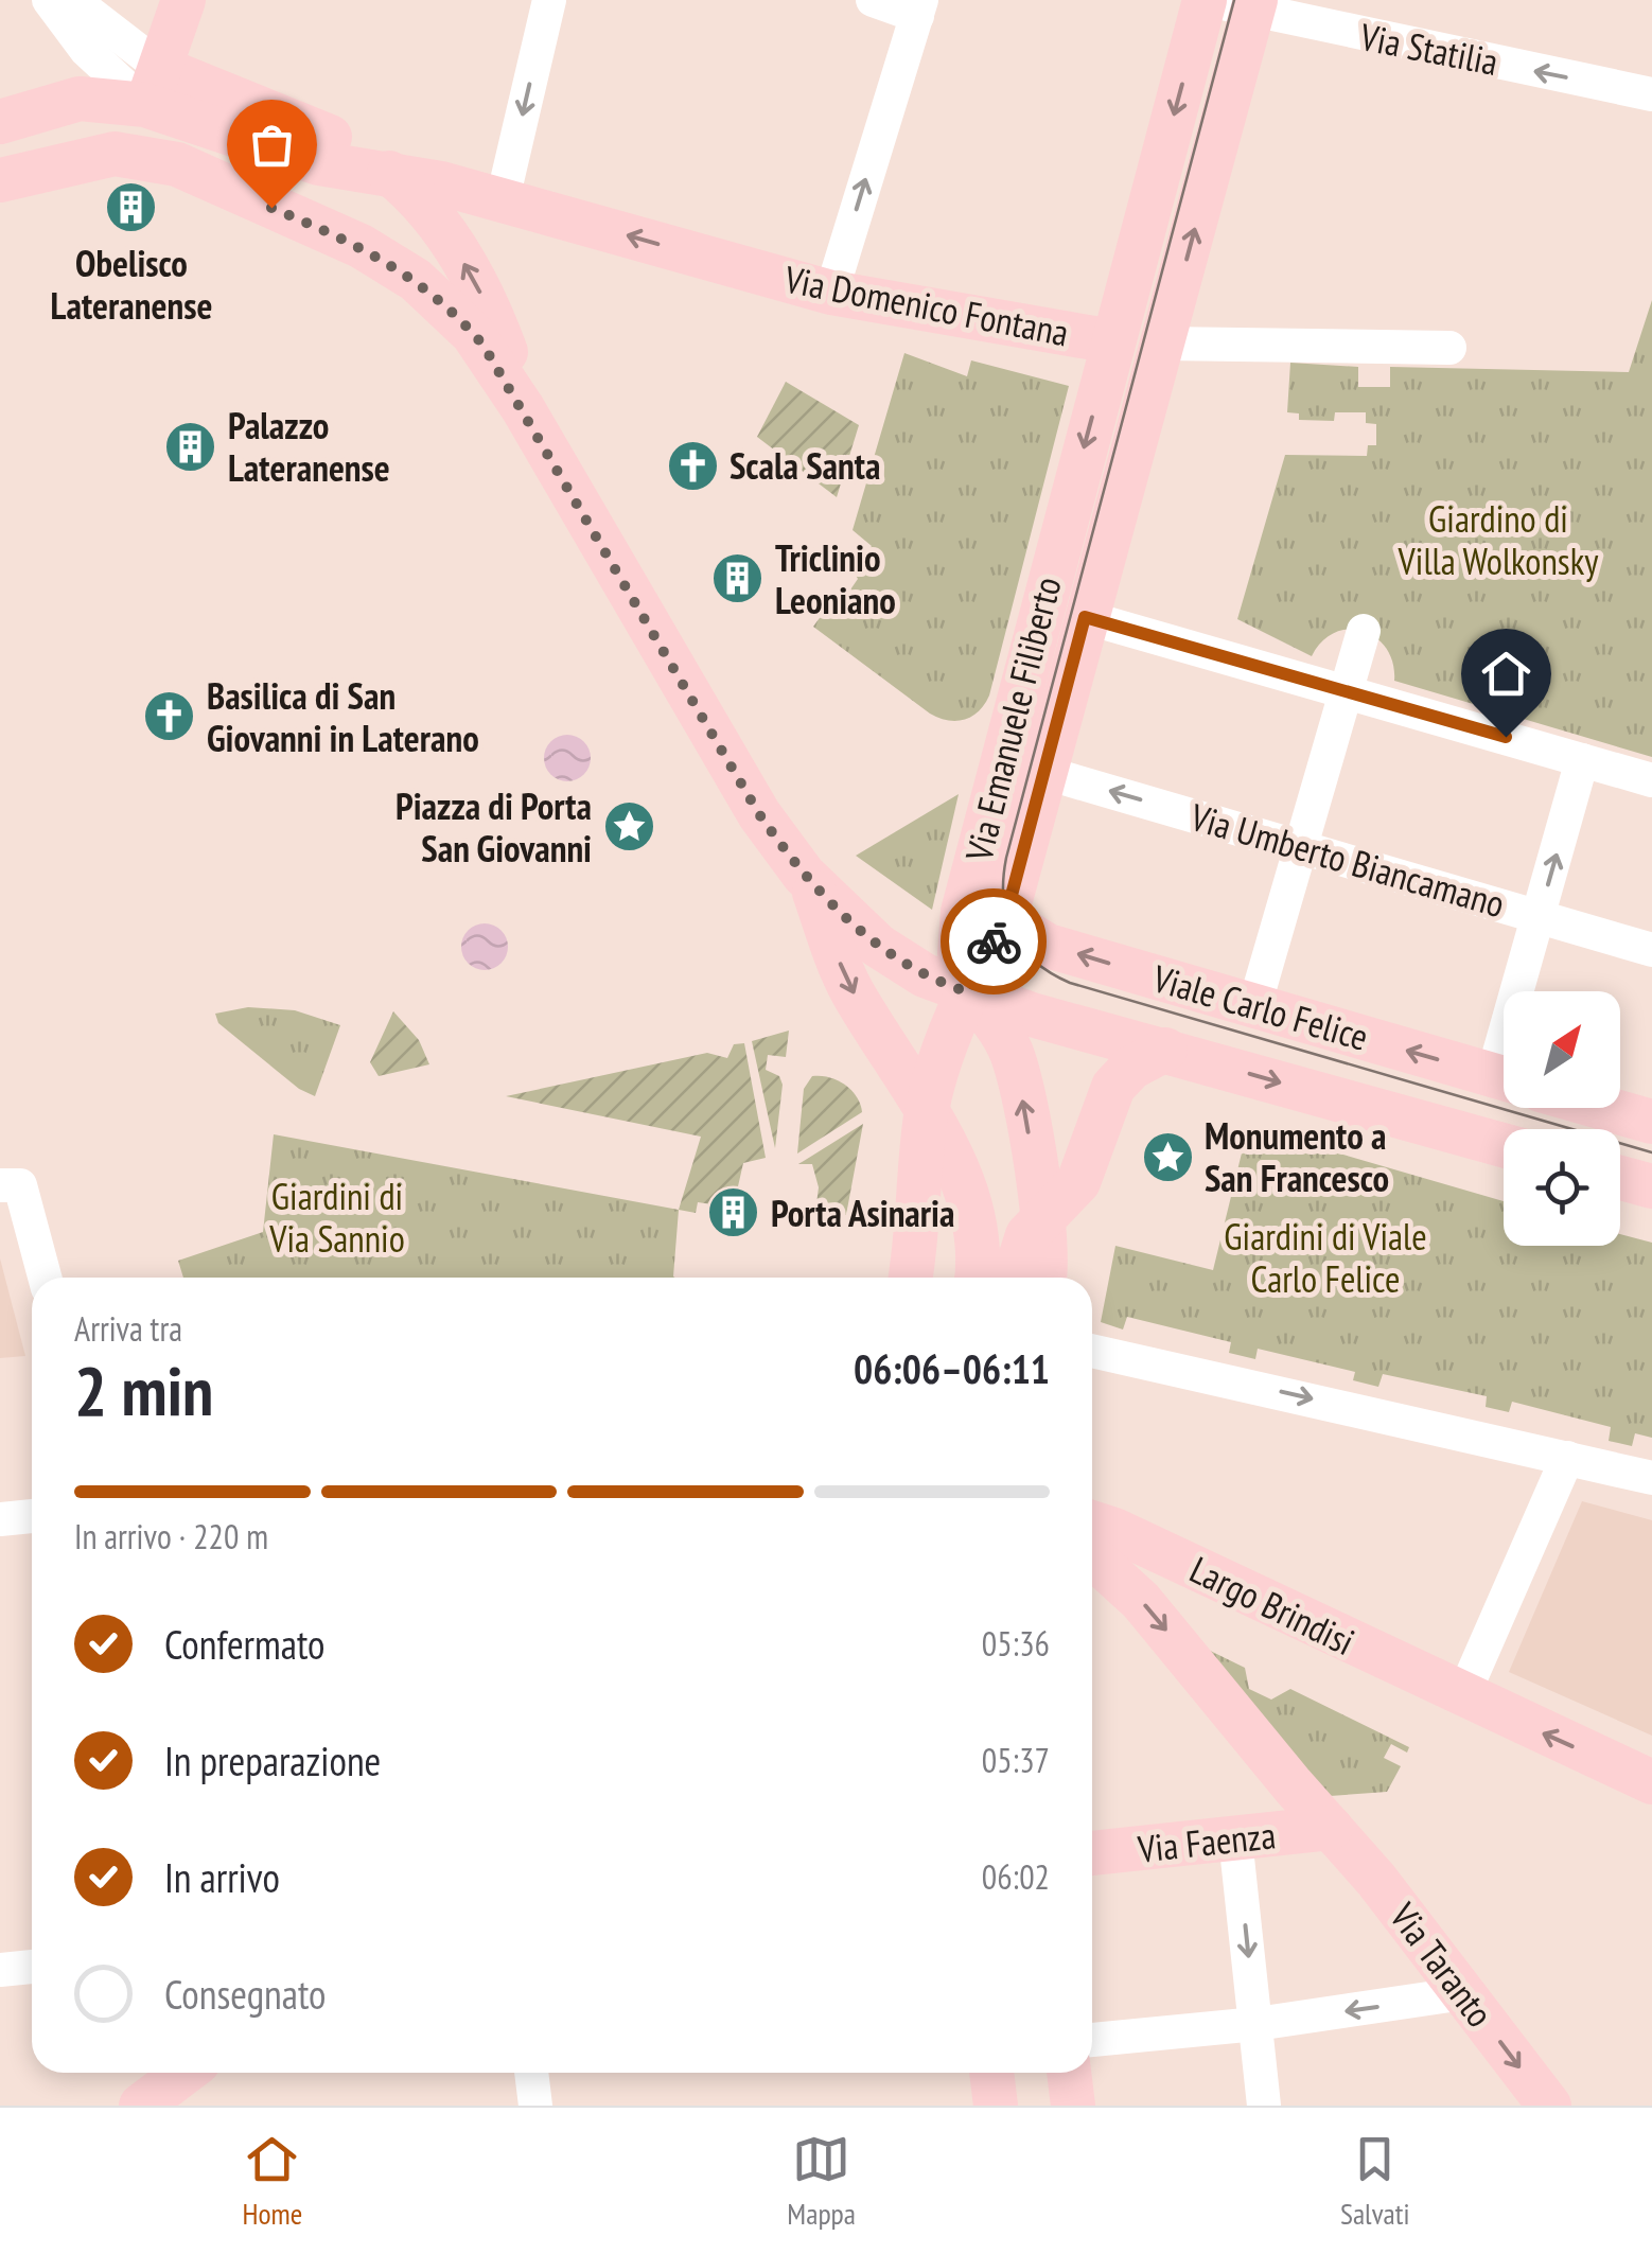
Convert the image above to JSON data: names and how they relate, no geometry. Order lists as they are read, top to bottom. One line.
{"streets":{"main road":["Via Domenico Fontana","Via Emanuele Filiberto","Viale Carlo Felice","Largo Brindisi","Via Faenza","Via Taranto"],"street":["Via Statilia","Via Umberto Biancamano"]},"crossings":[["Via Statilia","Via Emanuele Filiberto"],["Via Domenico Fontana","Via Emanuele Filiberto"],["Via Emanuele Filiberto","Via Umberto Biancamano"],["Via Emanuele Filiberto","Viale Carlo Felice"],["Largo Brindisi","Via Faenza"],["Largo Brindisi","Via Taranto"],["Via Faenza","Via Taranto"]],"one_way":["Via Statilia","Via Taranto"],"parks":["Giardino di Villa Wolkonsky","Giardini di Via Sannio","Giardini di Viale Carlo Felice"],"places":{"building":["Obelisco Lateranense","Palazzo Lateranense","Triclinio Leoniano","Porta Asinaria"],"church":["Scala Santa","Basilica di San Giovanni in Laterano"],"place":["Piazza di Porta San Giovanni","Monumento a San Francesco"]},"north":"top right","page":{"heading":["2 min","Arriva tra","06:06–06:11"],"bar":"In arrivo · 220 m","list":[["Confermato","05:36"],["In preparazione","05:37"],["In arrivo","06:02"],"Consegnato"],"tabs":["Home","Mappa","Salvati"]}}
